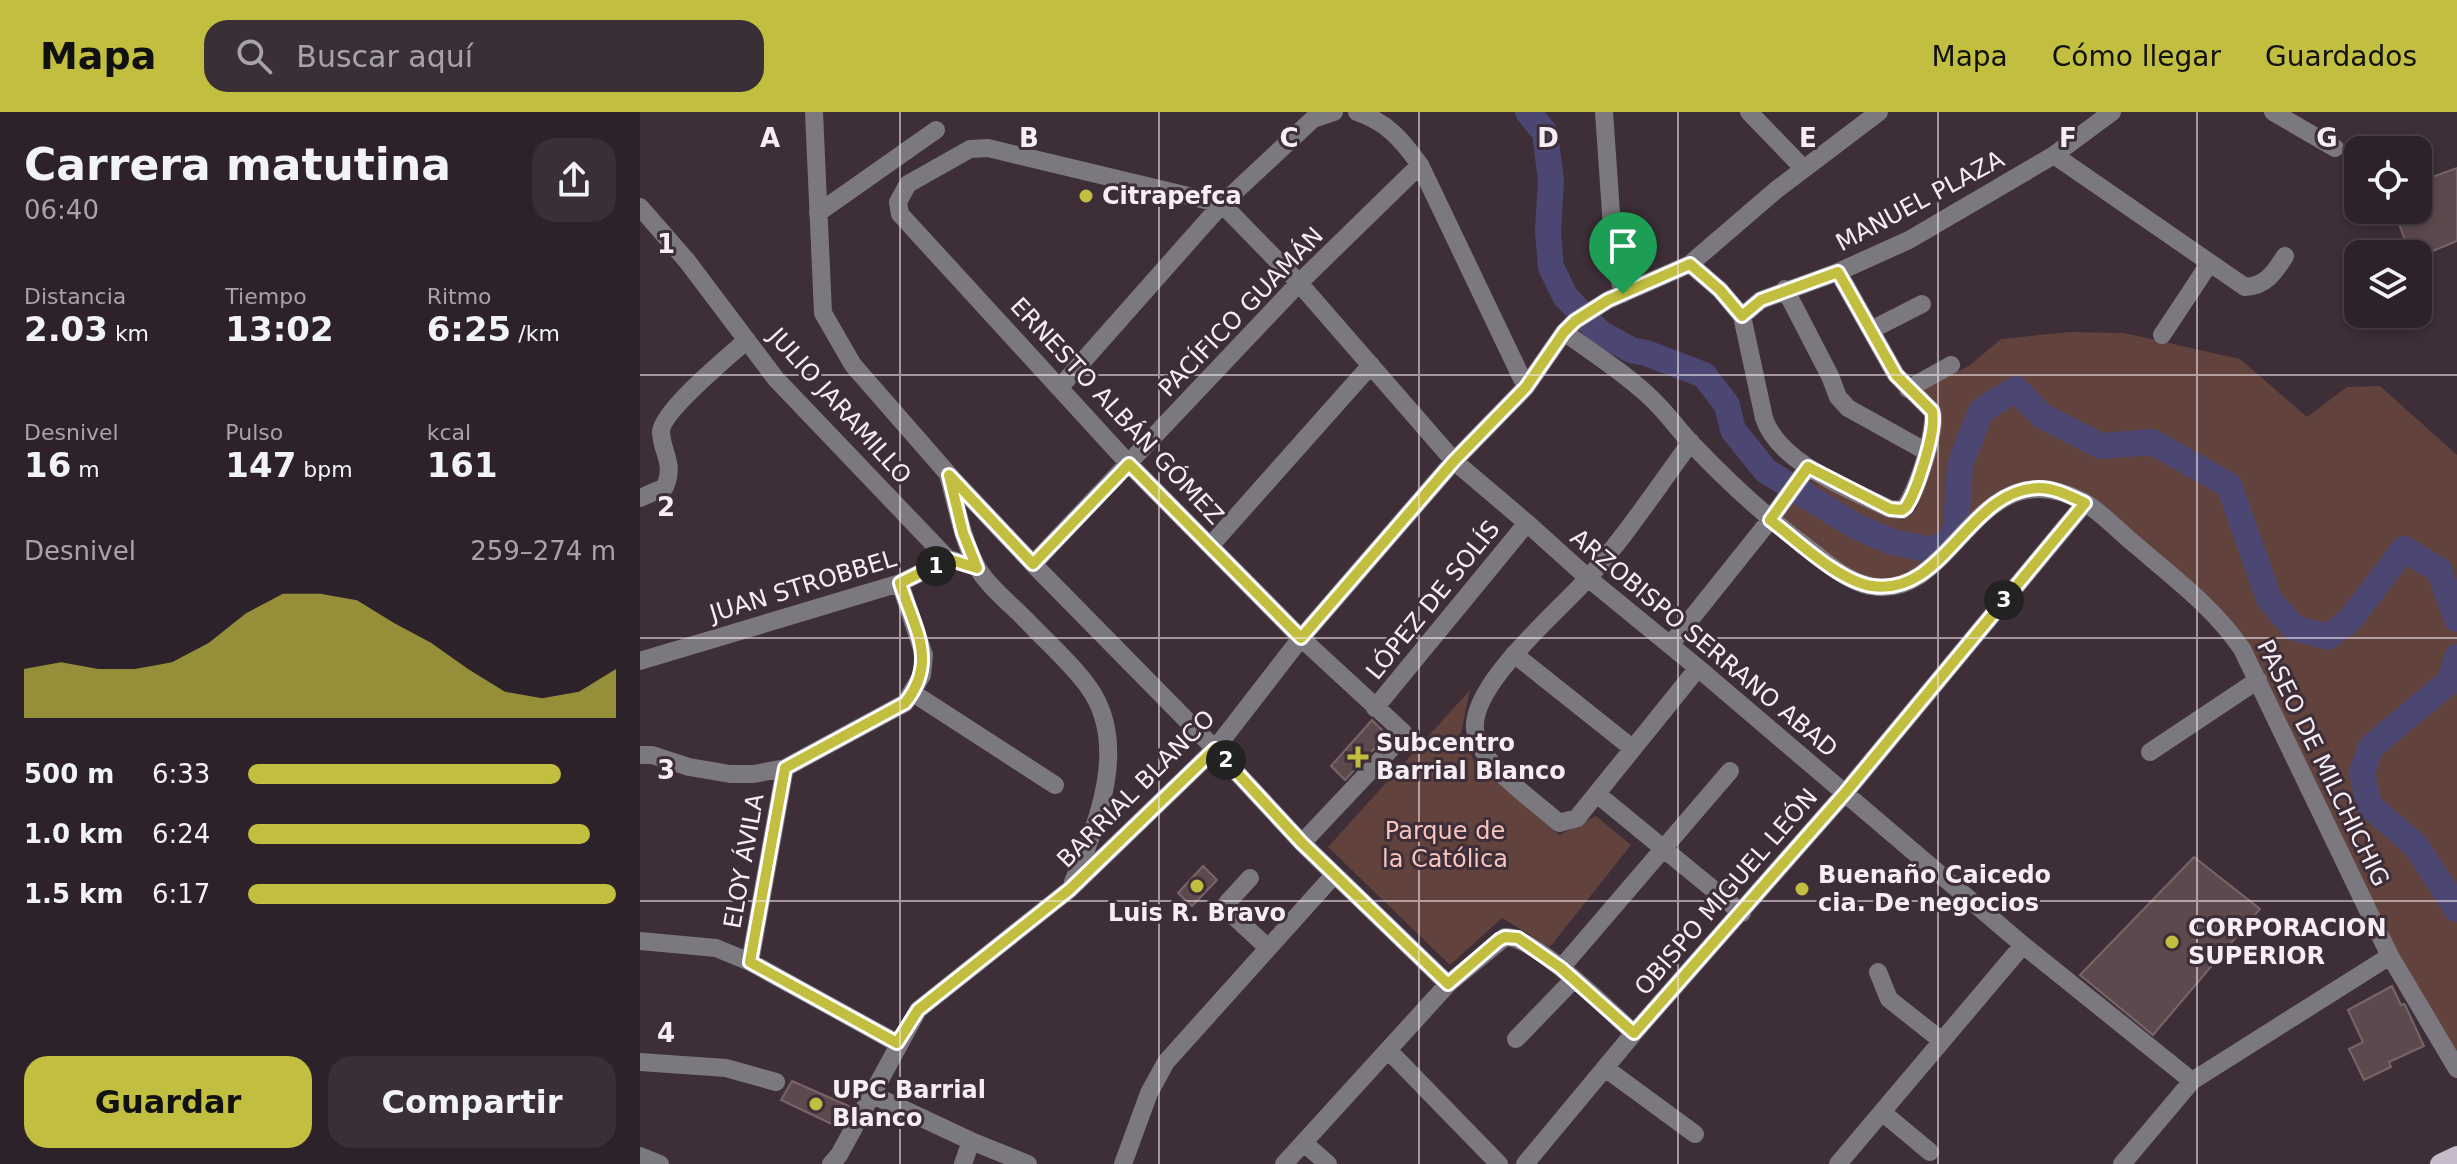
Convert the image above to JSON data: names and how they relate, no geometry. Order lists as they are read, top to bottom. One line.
{"streets":{"street":["MANUEL PLAZA","PACÍFICO GUAMÁN","JULIO JARAMILLO","ERNESTO ALBÁN GÓMEZ","JUAN STROBBEL","LÓPEZ DE SOLÍS","ARZOBISPO SERRANO ABAD","PASEO DE MILCHICHIG","BARRIAL BLANCO","ELOY ÁVILA","OBISPO MIGUEL LEÓN"]},"crossings":[["PACÍFICO GUAMÁN","ERNESTO ALBÁN GÓMEZ"],["PACÍFICO GUAMÁN","ARZOBISPO SERRANO ABAD"],["JULIO JARAMILLO","JUAN STROBBEL"],["JULIO JARAMILLO","BARRIAL BLANCO"],["ERNESTO ALBÁN GÓMEZ","LÓPEZ DE SOLÍS"],["ERNESTO ALBÁN GÓMEZ","ARZOBISPO SERRANO ABAD"],["ERNESTO ALBÁN GÓMEZ","BARRIAL BLANCO"],["LÓPEZ DE SOLÍS","ARZOBISPO SERRANO ABAD"],["ARZOBISPO SERRANO ABAD","BARRIAL BLANCO"],["ARZOBISPO SERRANO ABAD","OBISPO MIGUEL LEÓN"],["PASEO DE MILCHICHIG","BARRIAL BLANCO"],["PASEO DE MILCHICHIG","OBISPO MIGUEL LEÓN"]],"parks":["Parque de la Católica"],"places":{"other":["Citrapefca","Luis R. Bravo","Buenaño Caicedo cia. De negocios","CORPORACION SUPERIOR","UPC Barrial Blanco"],"health":["Subcentro Barrial Blanco"]},"page":{"header":"Mapa","search":"Buscar aquí","nav":["Mapa","Cómo llegar","Guardados"],"heading":["Carrera matutina","06:40"],"stats":[["Distancia","2.03 km"],["Tiempo","13:02"],["Ritmo","6:25 /km"],["Desnivel","16 m"],["Pulso","147 bpm"],["kcal","161"]],"chart":["Desnivel","259–274 m"],"pins":["1","3","2"],"list":[{"name":"500 m","note":"6:33"},{"name":"1.0 km","note":"6:24"},{"name":"1.5 km","note":"6:17"}],"buttons":["Guardar","Compartir"]},"grid":{"columns":["A","B","C","D","E","F","G"],"rows":["1","2","3","4"]}}
